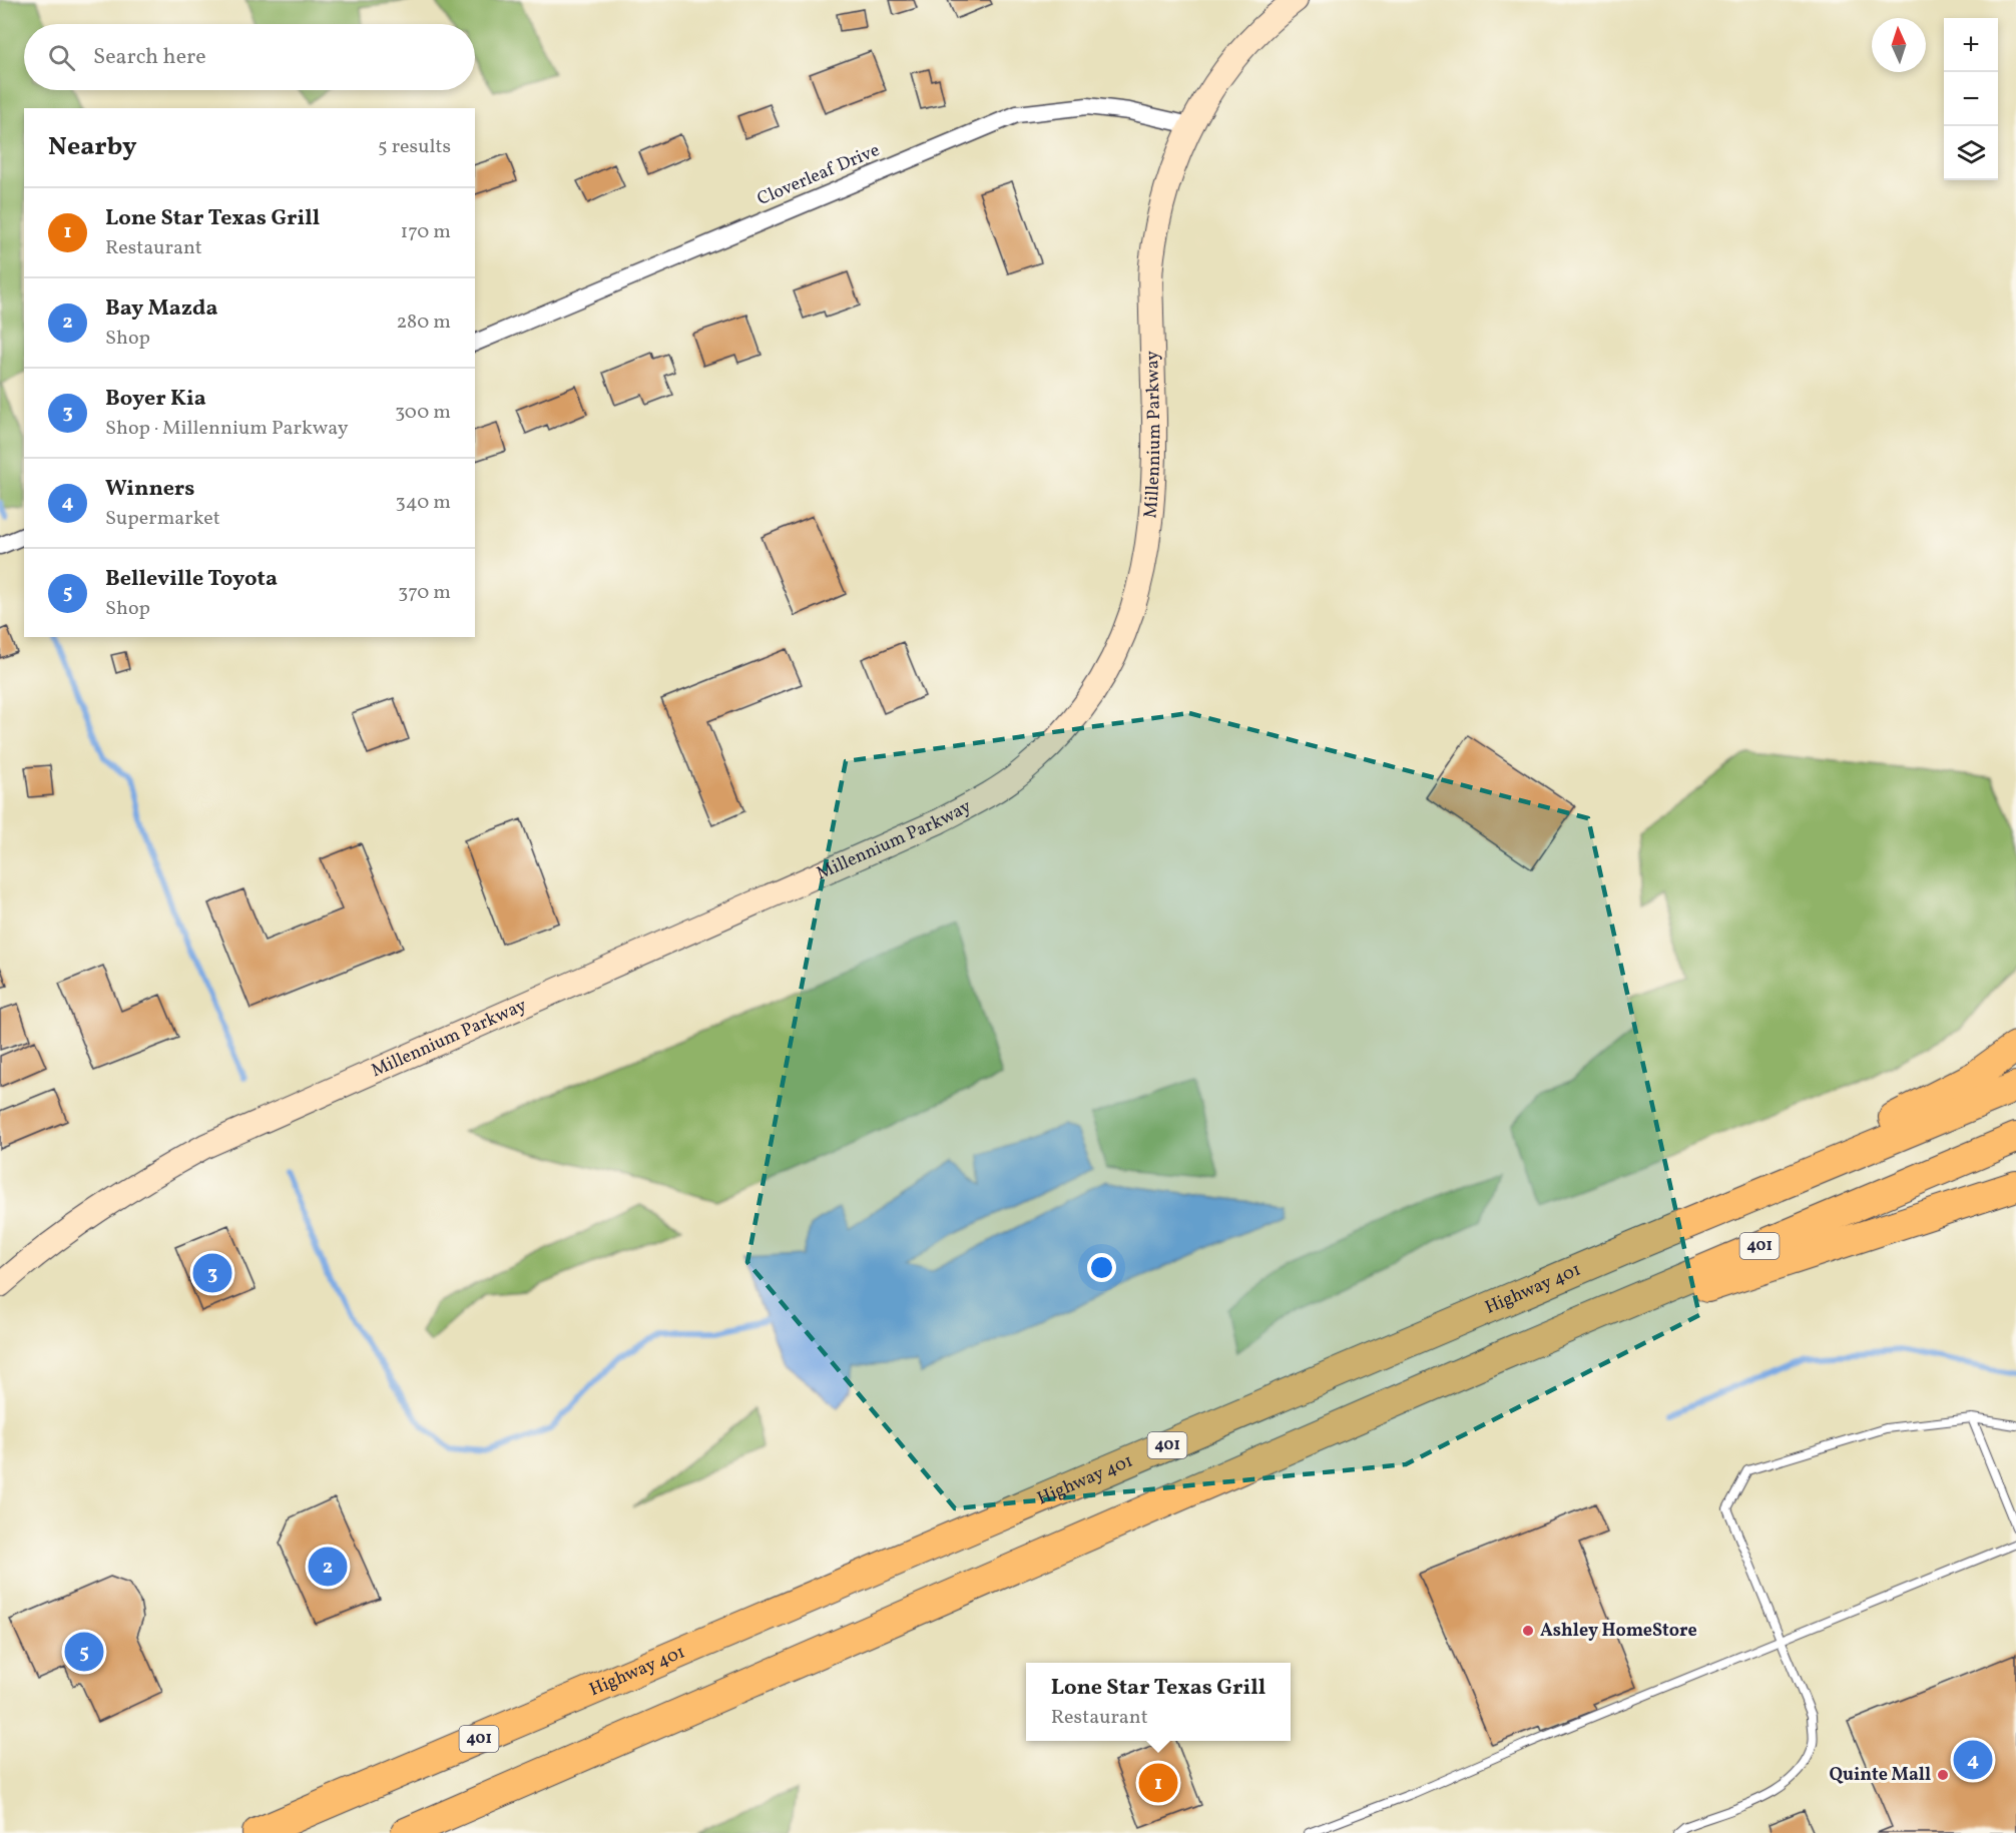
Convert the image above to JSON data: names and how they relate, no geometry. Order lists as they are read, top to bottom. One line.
{"streets":{"highway":["401","Highway 401"],"street":["Cloverleaf Drive","Millennium Parkway"]},"crossings":[["Cloverleaf Drive","Millennium Parkway"]],"places":["Ashley HomeStore","Quinte Mall"],"north":"top","page":{"map_buttons":["+","−"],"search":"Search here","heading":["Nearby","5 results"],"list":[{"mark":"1","name":"Lone Star Texas Grill","note":"Restaurant","value":"170 m"},{"mark":"2","name":"Bay Mazda","note":"Shop","value":"280 m"},{"mark":"3","name":"Boyer Kia","note":"Shop · Millennium Parkway","value":"300 m"},{"mark":"4","name":"Winners","note":"Supermarket","value":"340 m"},{"mark":"5","name":"Belleville Toyota","note":"Shop","value":"370 m"}],"pins":["3","2","5","4","1"],"popup":["Lone Star Texas Grill","Restaurant"]}}
